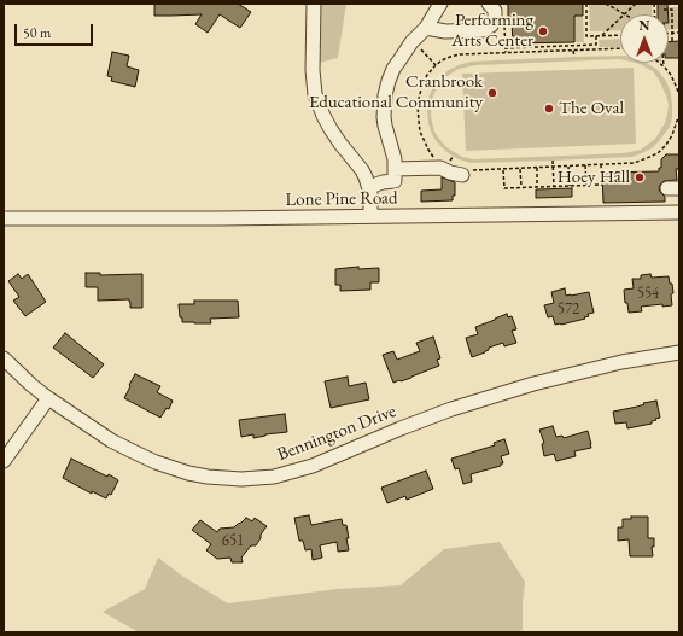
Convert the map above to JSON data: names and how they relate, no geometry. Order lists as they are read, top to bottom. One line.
{"streets":{"street":["Lone Pine Road","Bennington Drive"]},"places":["Performing Arts Center","Cranbrook Educational Community","The Oval","Hoey Hall"],"house_numbers":["554","572","651"],"scale_bar":"50 m","north":"top"}
